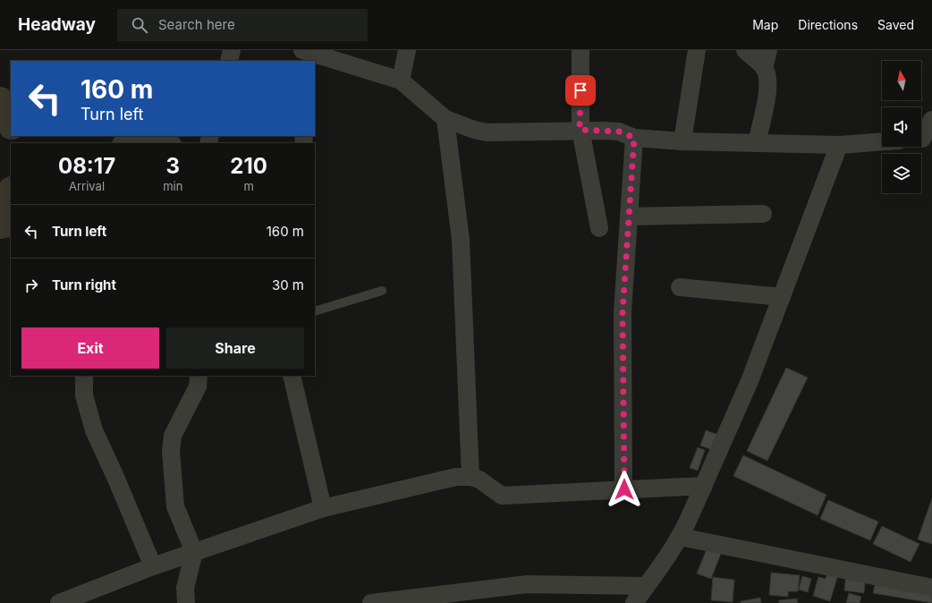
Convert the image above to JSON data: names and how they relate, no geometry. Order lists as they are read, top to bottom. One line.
{"north":"top","page":{"header":"Headway","search":"Search here","nav":["Map","Directions","Saved"],"turn":["160 m","Turn left"],"eta":["08:17","Arrival","3","min","210","m"],"list":[{"name":"Turn left","value":"160 m"},{"name":"Turn right","value":"30 m"}],"buttons":["Exit","Share"]}}
